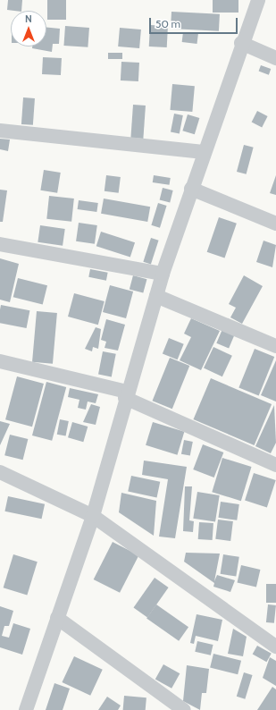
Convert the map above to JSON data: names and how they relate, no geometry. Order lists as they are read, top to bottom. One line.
{"scale_bar":"50 m","north":"top"}
